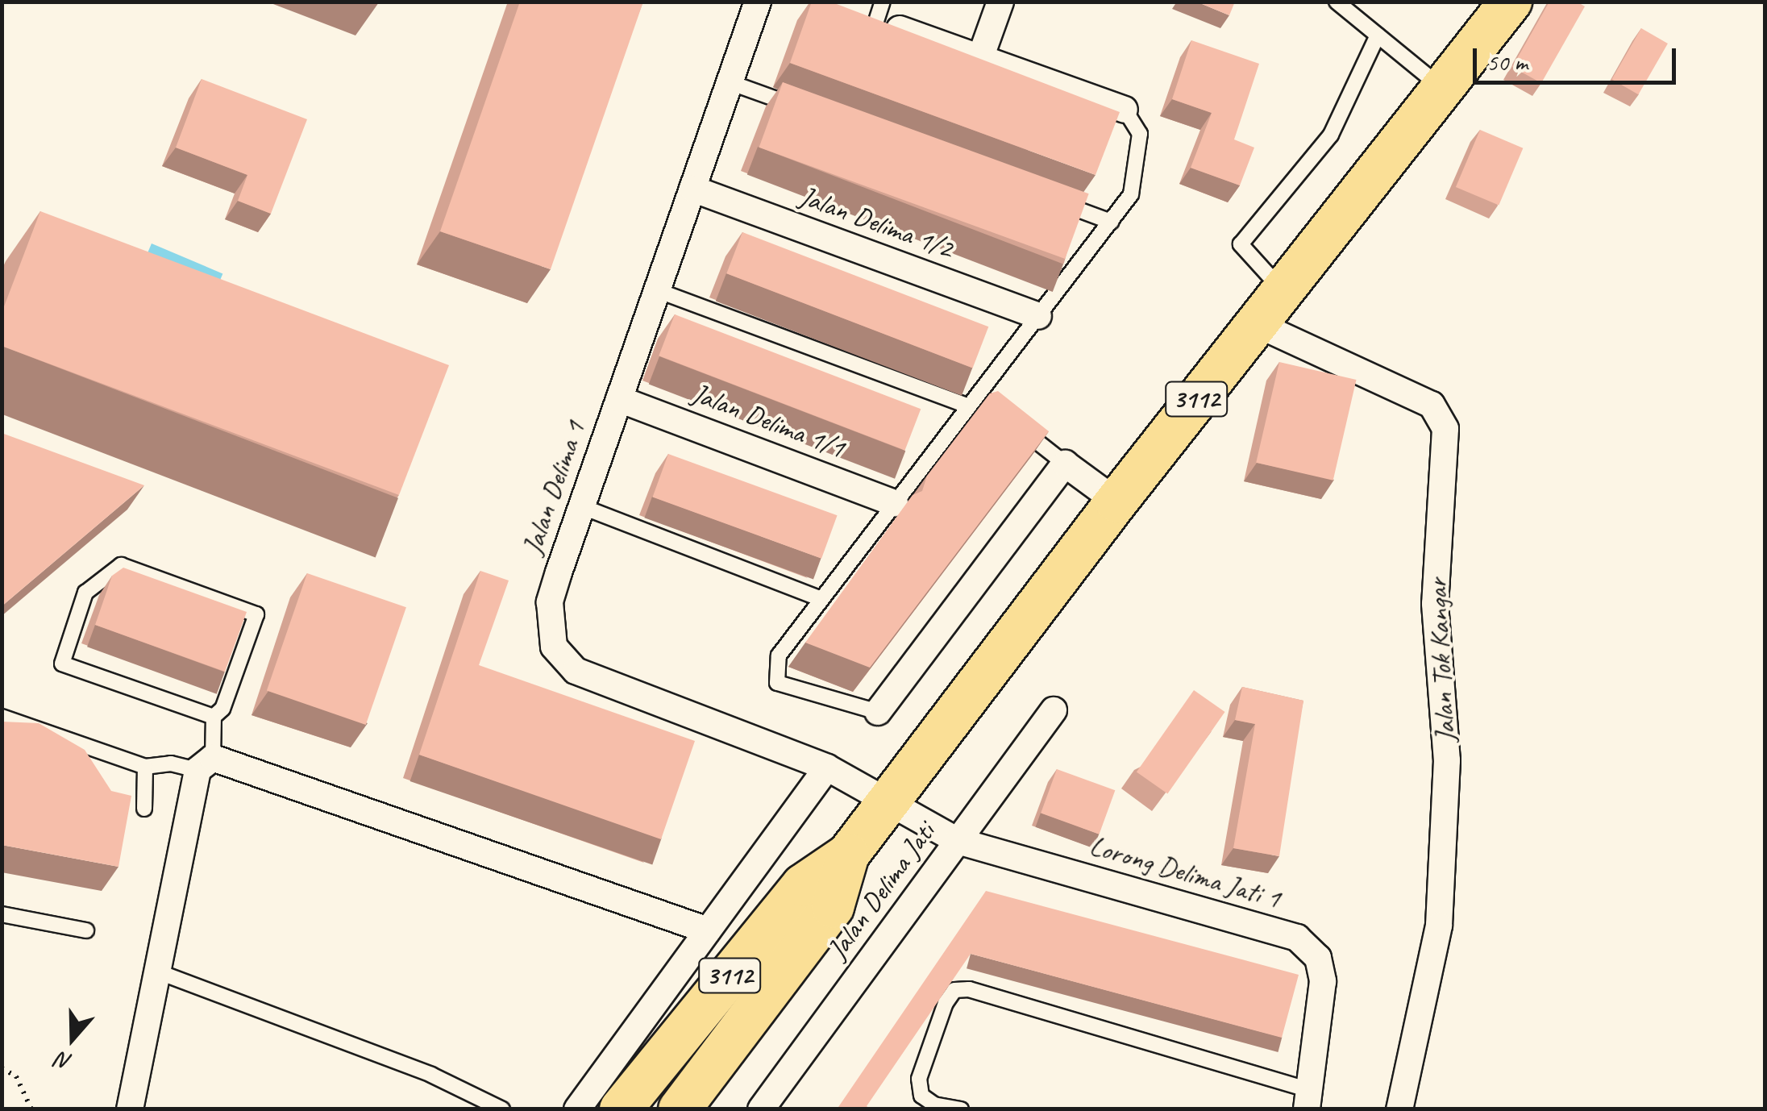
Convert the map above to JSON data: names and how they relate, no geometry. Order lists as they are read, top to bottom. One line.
{"streets":{"main road":["3112"],"street":["Jalan Delima 1/2","Jalan Delima 1/1","Jalan Delima 1","Jalan Tok Kangar","Lorong Delima Jati 1","Jalan Delima Jati"]},"crossings":[["Jalan Delima 1/2","Jalan Delima 1"],["3112","Jalan Delima 1"],["3112","Jalan Tok Kangar"],["3112","Lorong Delima Jati 1"],["Jalan Delima 1/1","Jalan Delima 1"],["Jalan Delima 1","Lorong Delima Jati 1"],["Lorong Delima Jati 1","Jalan Delima Jati"]],"scale_bar":"50 m","north":"bottom"}
